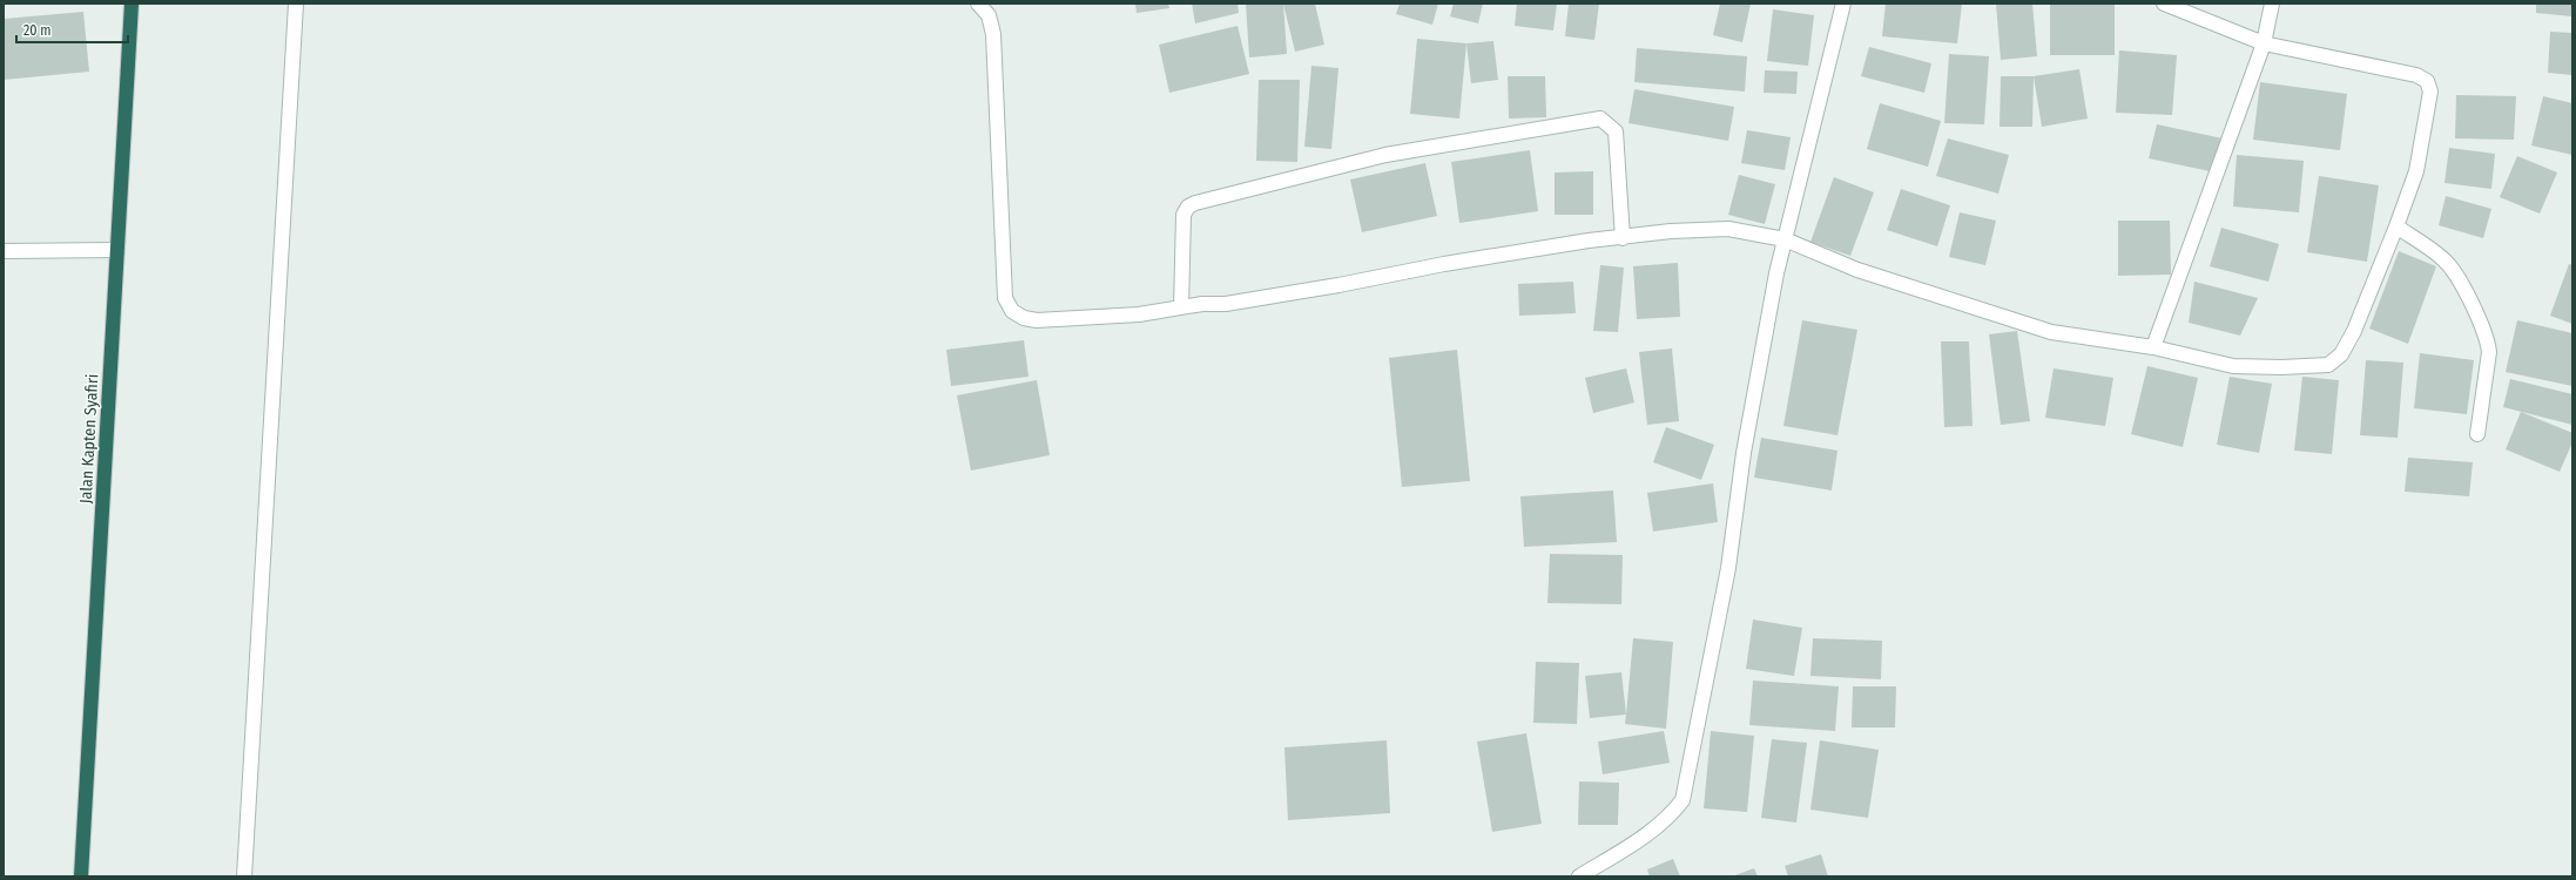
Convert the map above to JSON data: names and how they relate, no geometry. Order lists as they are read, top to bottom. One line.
{"streets":{"highway":["Jalan Kapten Syafiri"]},"scale_bar":"20 m"}
